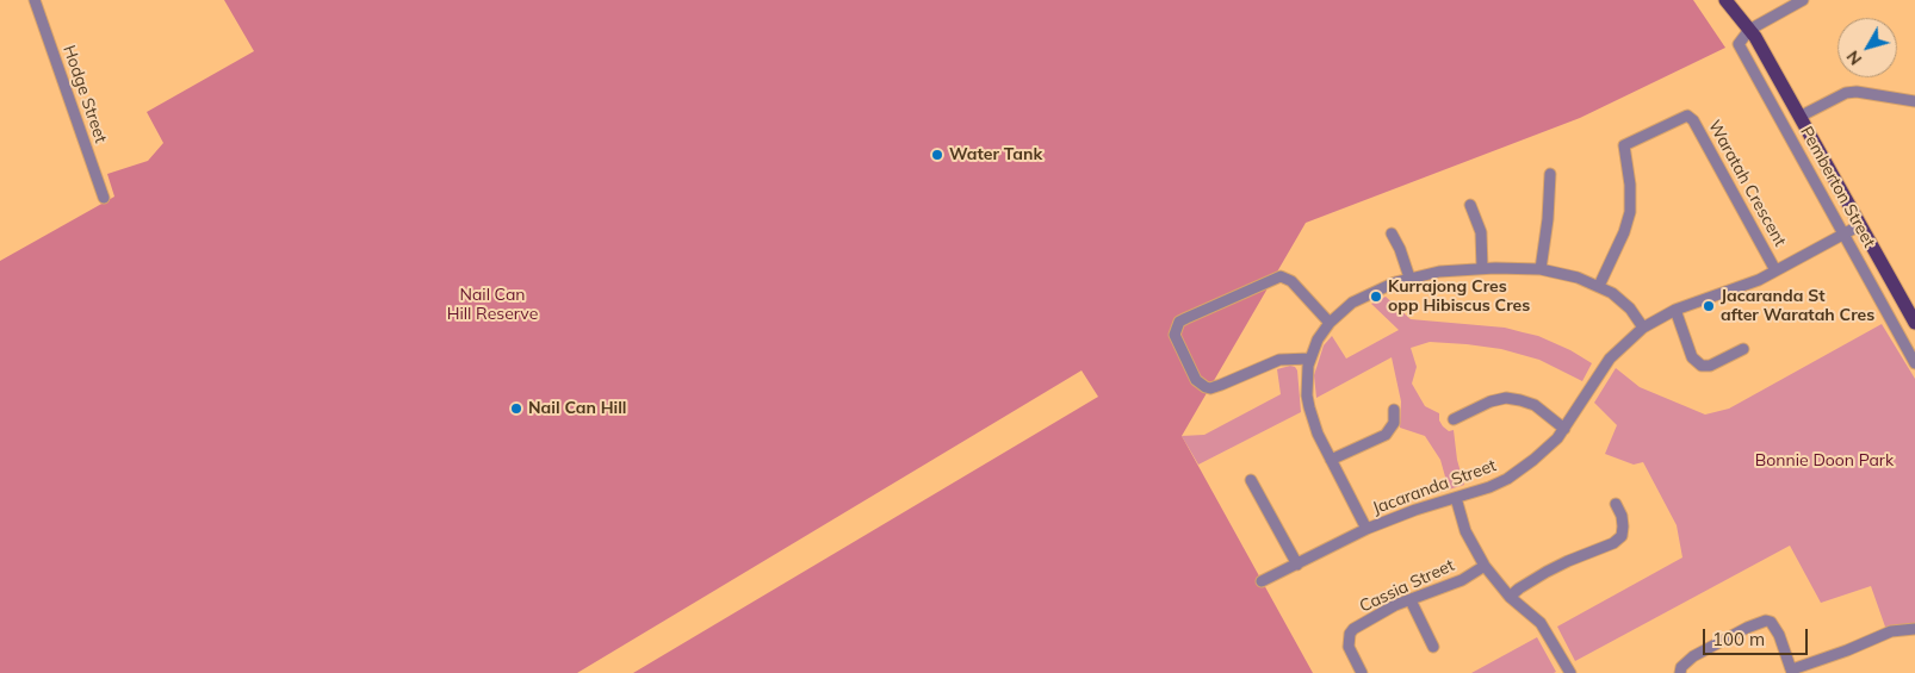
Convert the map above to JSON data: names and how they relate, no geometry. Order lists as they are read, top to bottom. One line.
{"streets":{"main road":["Pemberton Street"],"street":["Hodge Street","Waratah Crescent","Jacaranda Street","Cassia Street"]},"crossings":[["Waratah Crescent","Jacaranda Street"],["Pemberton Street","Jacaranda Street"]],"parks":["Nail Can Hill Reserve","Bonnie Doon Park"],"places":["Water Tank","Kurrajong Cres opp Hibiscus Cres","Jacaranda St after Waratah Cres","Nail Can Hill"],"scale_bar":"100 m","north":"bottom left"}
